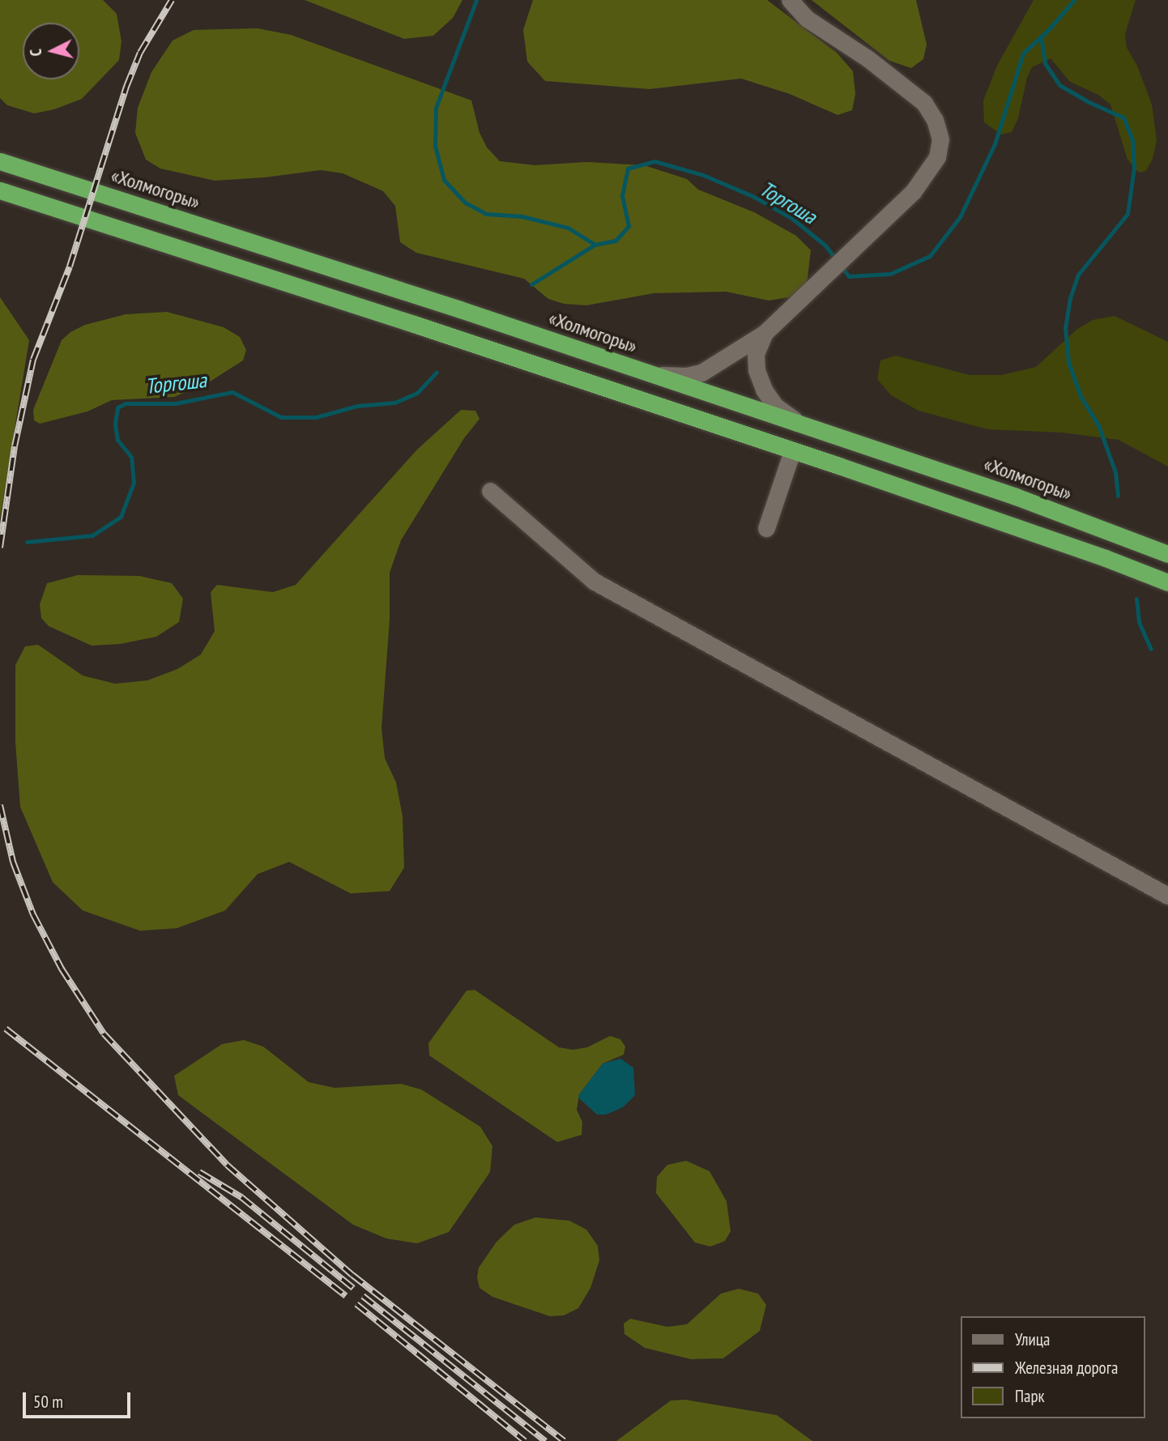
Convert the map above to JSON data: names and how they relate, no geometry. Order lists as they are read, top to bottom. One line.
{"streets":{"highway":["«Холмогоры»"]},"water":["Торгоша"],"legend":["Улица","Железная дорога","Парк"],"scale_bar":"50 m","north":"left"}
